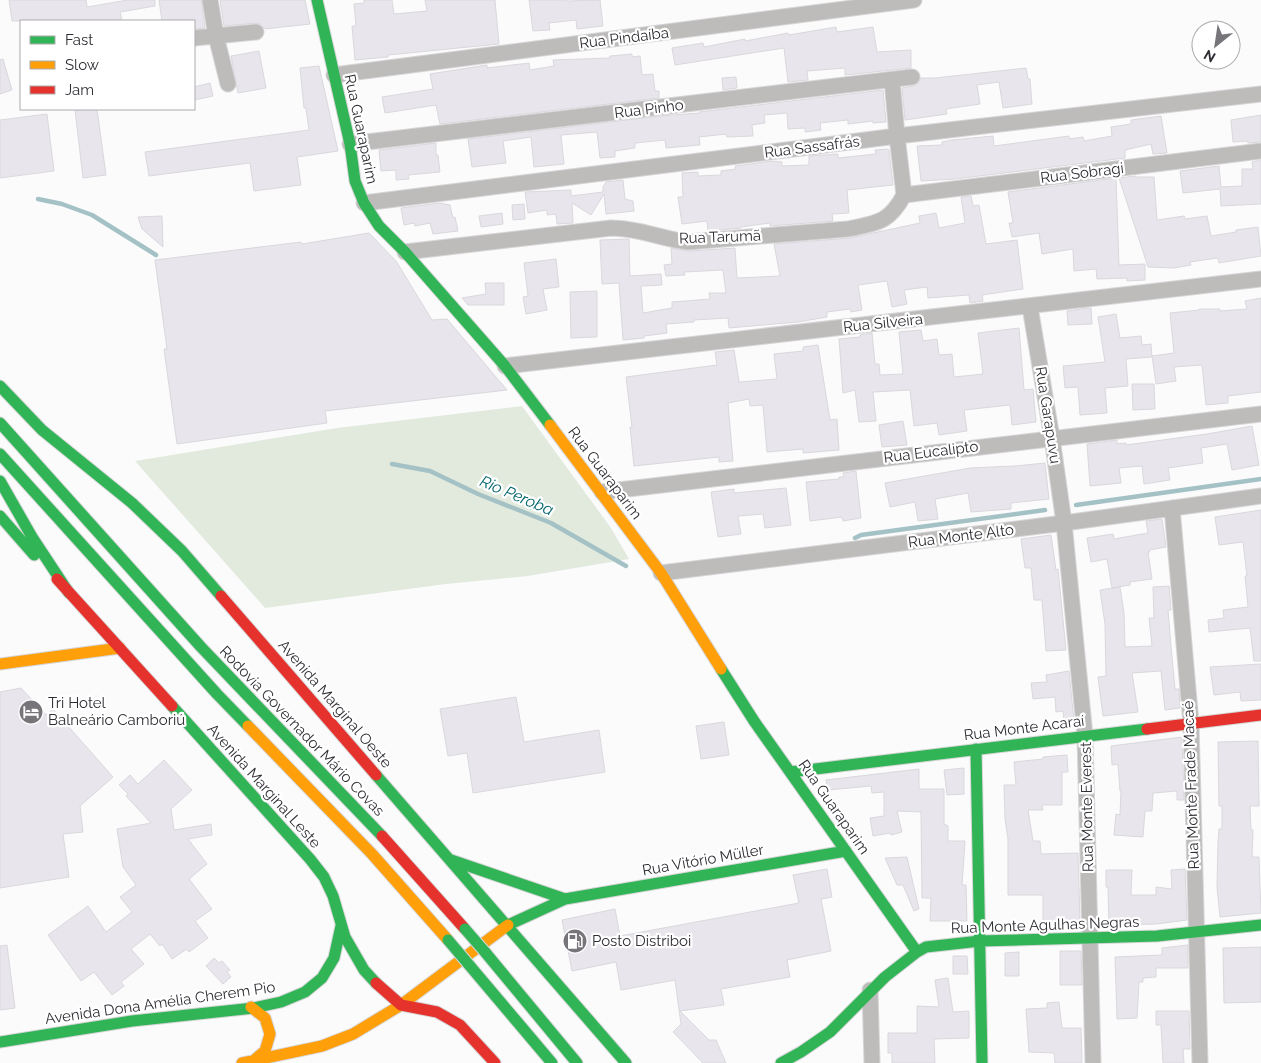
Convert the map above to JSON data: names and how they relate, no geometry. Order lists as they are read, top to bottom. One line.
{"streets":{"main road":["Rua Guaraparim","Avenida Marginal Oeste","Rua Monte Acaraí","Rodovia Governador Mário Covas","Avenida Marginal Leste","Rua Vitório Müller","Rua Monte Agulhas Negras","Avenida Dona Amélia Cherem Pio"],"street":["Rua Pindaíba","Rua Pinho","Rua Sassafrás","Rua Sobragi","Rua Tarumã","Rua Silveira","Rua Garapuvu","Rua Eucalipto","Rua Monte Alto","Rua Monte Frade Macaé","Rua Monte Everest"]},"crossings":[["Rua Pindaíba","Rua Guaraparim"],["Rua Pinho","Rua Guaraparim"],["Rua Guaraparim","Rua Sassafrás"],["Rua Guaraparim","Rua Tarumã"],["Rua Guaraparim","Rua Silveira"],["Rua Guaraparim","Rua Eucalipto"],["Rua Guaraparim","Rua Monte Alto"],["Rua Guaraparim","Rua Monte Acaraí"],["Rua Guaraparim","Rua Vitório Müller"],["Rua Guaraparim","Rua Monte Agulhas Negras"],["Rua Sobragi","Rua Tarumã"],["Rua Silveira","Rua Garapuvu"],["Rua Garapuvu","Rua Eucalipto"],["Rua Garapuvu","Rua Monte Alto"],["Rua Garapuvu","Rua Monte Everest"],["Rua Monte Alto","Rua Monte Frade Macaé"],["Rua Monte Alto","Rua Monte Everest"],["Avenida Marginal Oeste","Rua Vitório Müller"],["Rua Monte Acaraí","Rua Monte Frade Macaé"],["Rua Monte Acaraí","Rua Monte Everest"],["Rua Monte Frade Macaé","Rua Monte Agulhas Negras"],["Avenida Marginal Leste","Rua Vitório Müller"],["Avenida Marginal Leste","Avenida Dona Amélia Cherem Pio"],["Rua Monte Everest","Rua Monte Agulhas Negras"]],"water":["Rio Peroba"],"places":{"hotel":["Tri Hotel Balneário Camboriú"],"fuel station":["Posto Distriboi"]},"legend":["Fast","Slow","Jam"],"north":"bottom left"}
